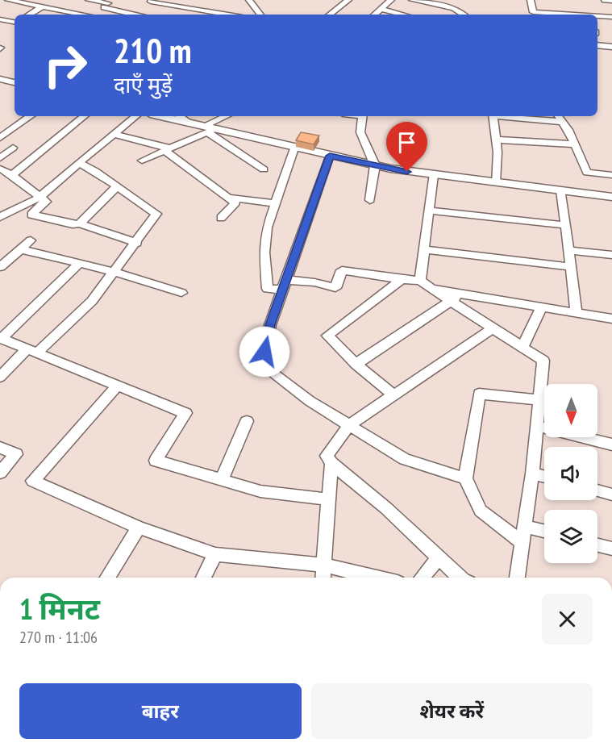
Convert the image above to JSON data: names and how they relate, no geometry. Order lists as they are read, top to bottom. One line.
{"north":"bottom","page":{"turn":["210 m","दाएँ मुड़ें"],"heading":["1 मिनट","270 m · 11:06"],"buttons":["बाहर","शेयर करें"]}}
